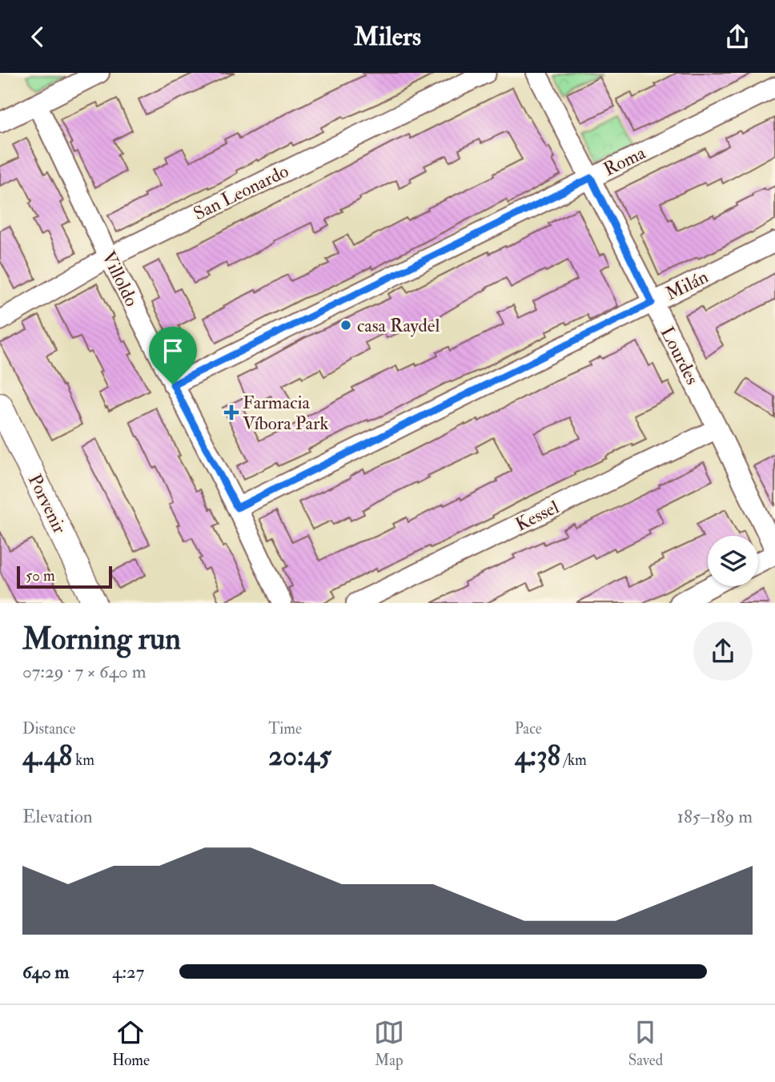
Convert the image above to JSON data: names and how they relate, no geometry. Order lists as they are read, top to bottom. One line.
{"streets":{"main road":["Porvenir"],"street":["Roma","San Leonardo","Villoldo","Milán","Lourdes","Kessel"]},"crossings":[["Roma","Villoldo"],["Roma","Lourdes"],["San Leonardo","Villoldo"],["Villoldo","Milán"],["Milán","Lourdes"],["Lourdes","Kessel"]],"places":{"other":["casa Raydel"],"health":["Farmacia Víbora Park"]},"scale_bar":"50 m","page":{"header":"Milers","scale":"50 m","heading":["Morning run","07:29 · 7 × 640 m"],"stats":[["Distance","4.48 km"],["Time","20:45"],["Pace","4:38 /km"]],"chart":["Elevation","185–189 m"],"list":[{"name":"640 m","note":"4:27"}],"tabs":["Home","Map","Saved"]}}
